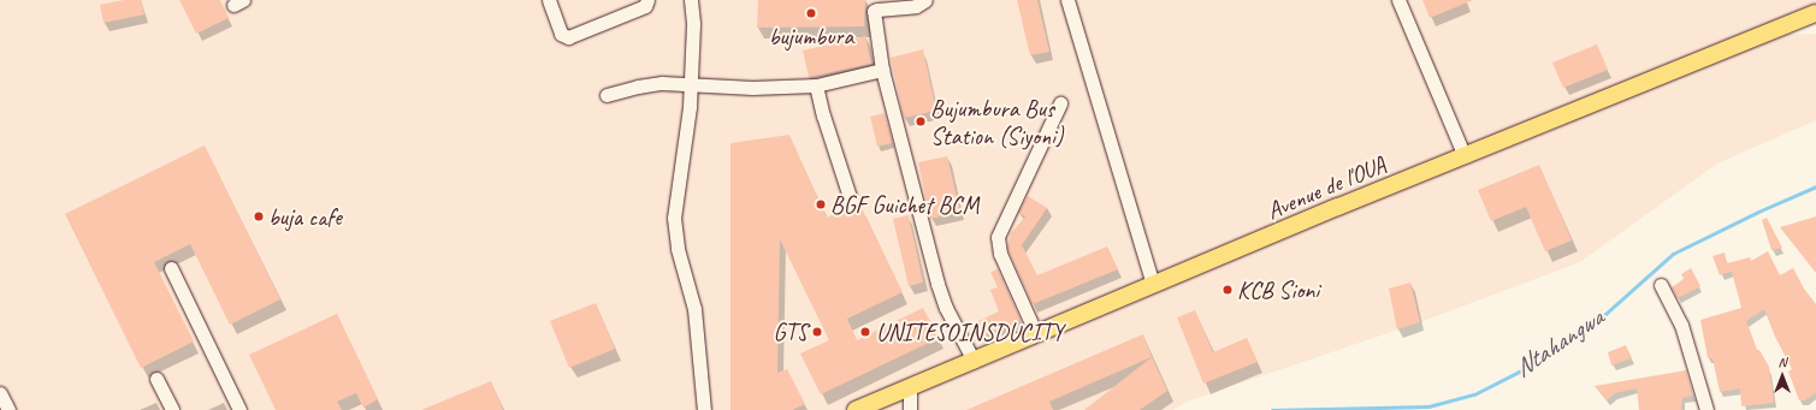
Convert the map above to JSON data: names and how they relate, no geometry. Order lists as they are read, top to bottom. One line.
{"streets":{"main road":["Avenue de l'OUA"]},"water":["Ntahangwa"],"places":["bujumbura","Bujumbura Bus Station (Siyoni)","BGF Guichet BCM","buja cafe","KCB Sioni","GTS","UNITESOINSDUCITY"],"north":"top"}
